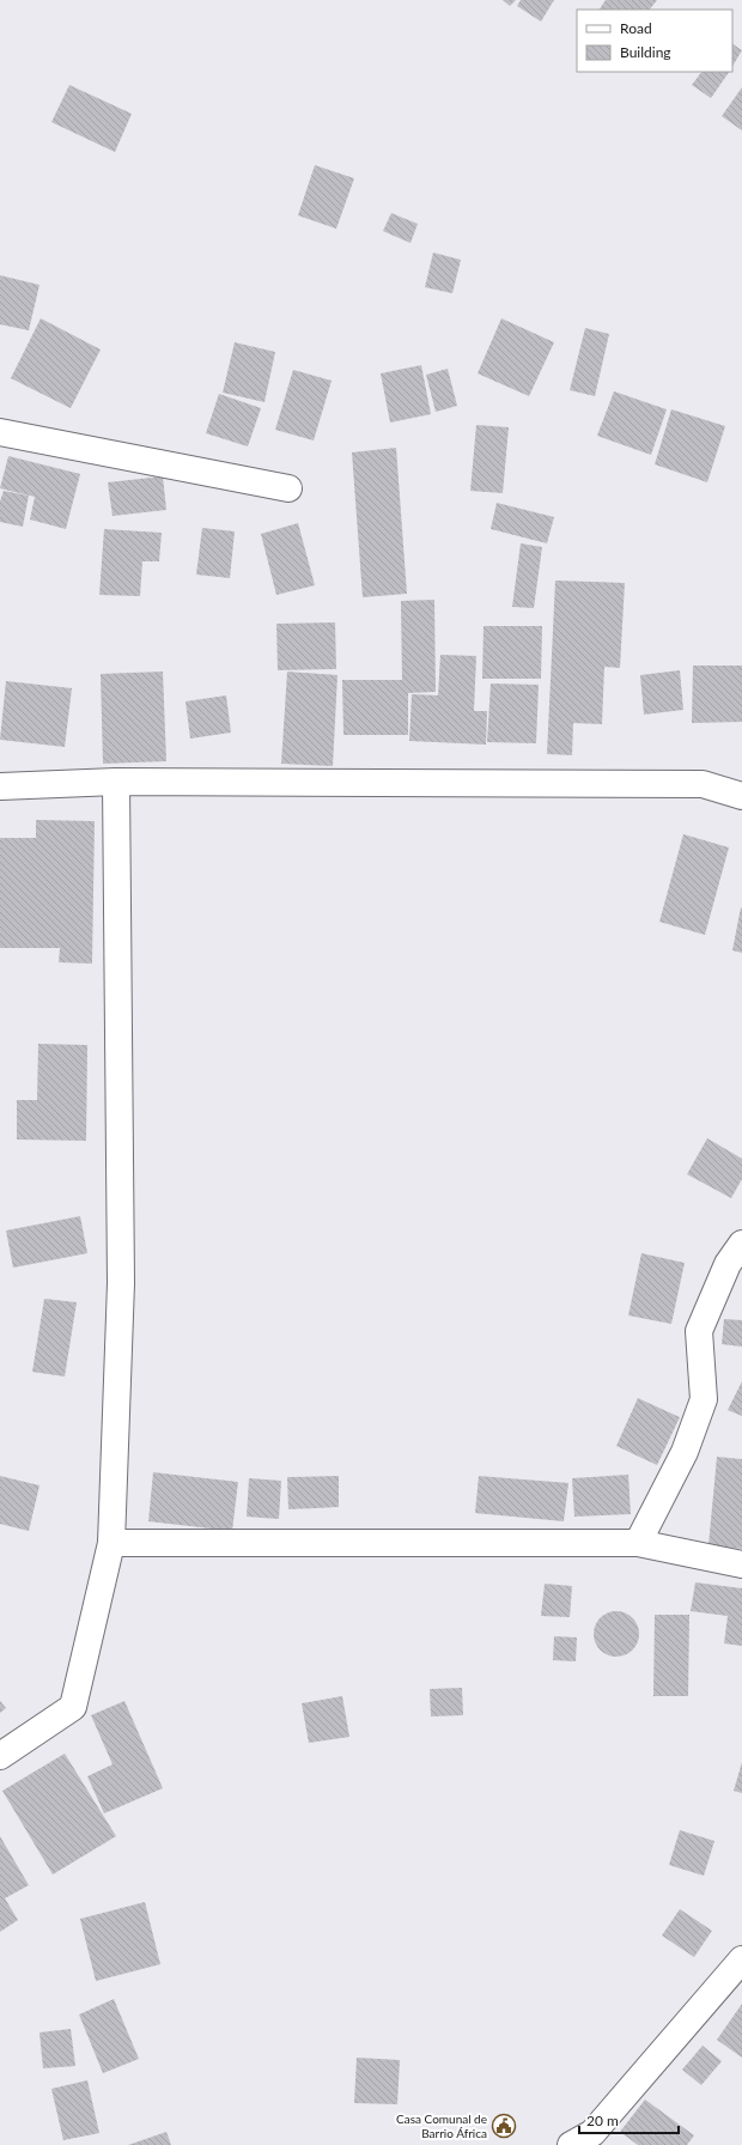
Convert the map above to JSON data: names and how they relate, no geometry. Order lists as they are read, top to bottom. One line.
{"places":{"public building":["Casa Comunal de Barrio África"]},"legend":["Road","Building"],"scale_bar":"20 m"}
